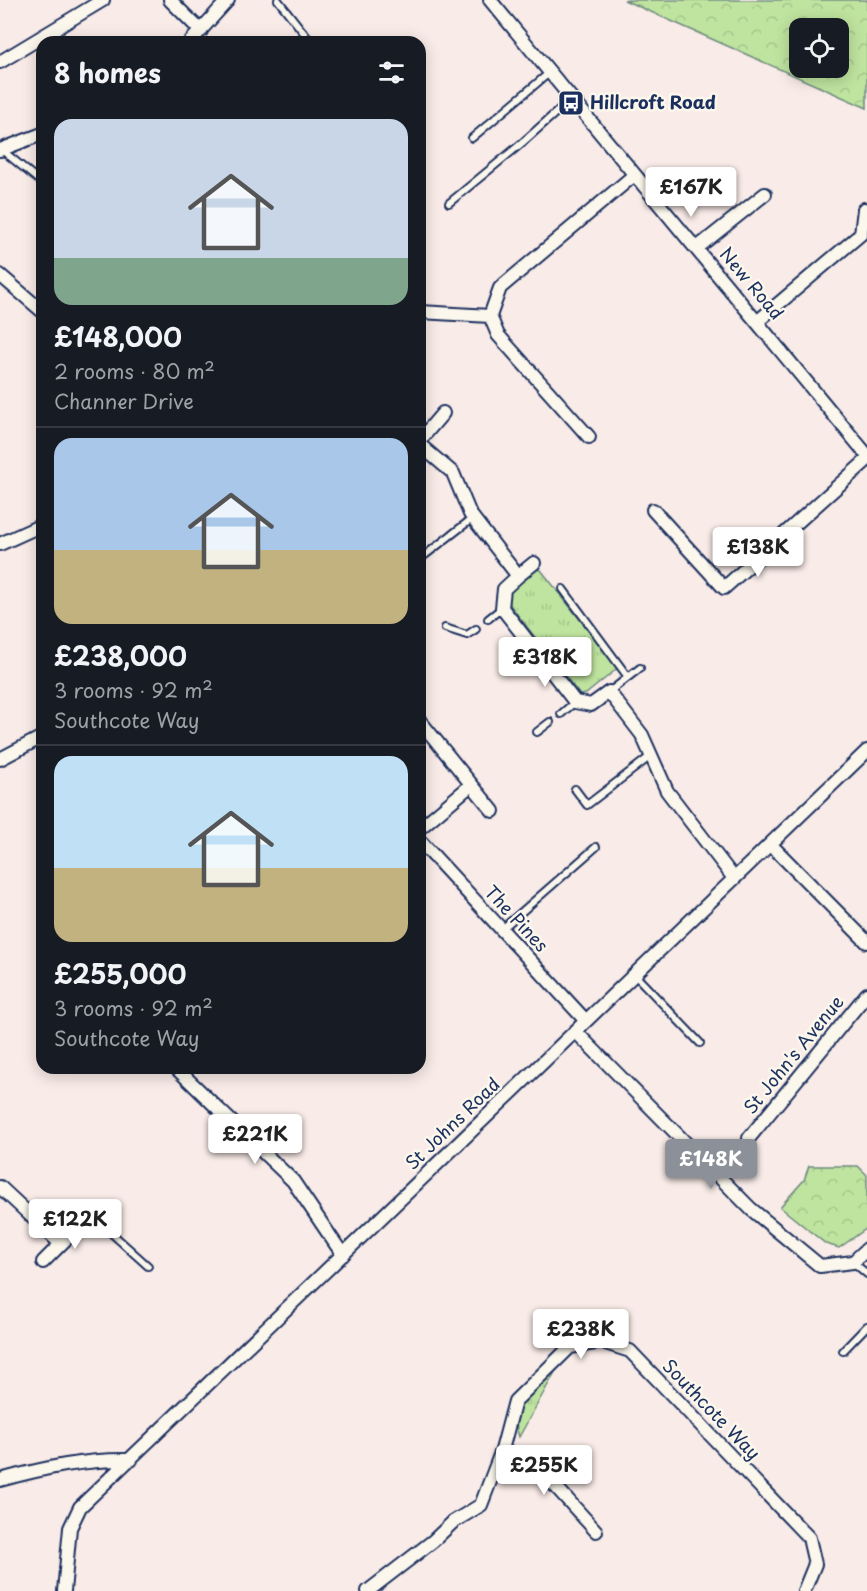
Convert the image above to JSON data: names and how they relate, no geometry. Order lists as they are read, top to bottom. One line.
{"streets":{"street":["New Road","The Pines","St John's Avenue","St Johns Road","Southcote Way"]},"crossings":[["The Pines","St Johns Road"]],"places":{"bus stop":["Hillcroft Road"]},"page":{"heading":"8 homes","list":[{"name":"£148,000","note":"2 rooms · 80 m² · Channer Drive"},{"name":"£238,000","note":"3 rooms · 92 m² · Southcote Way"},{"name":"£255,000","note":"3 rooms · 92 m² · Southcote Way"}],"price":["£167K","£138K","£318K","£221K","£148K","£122K","£238K","£255K"]}}
